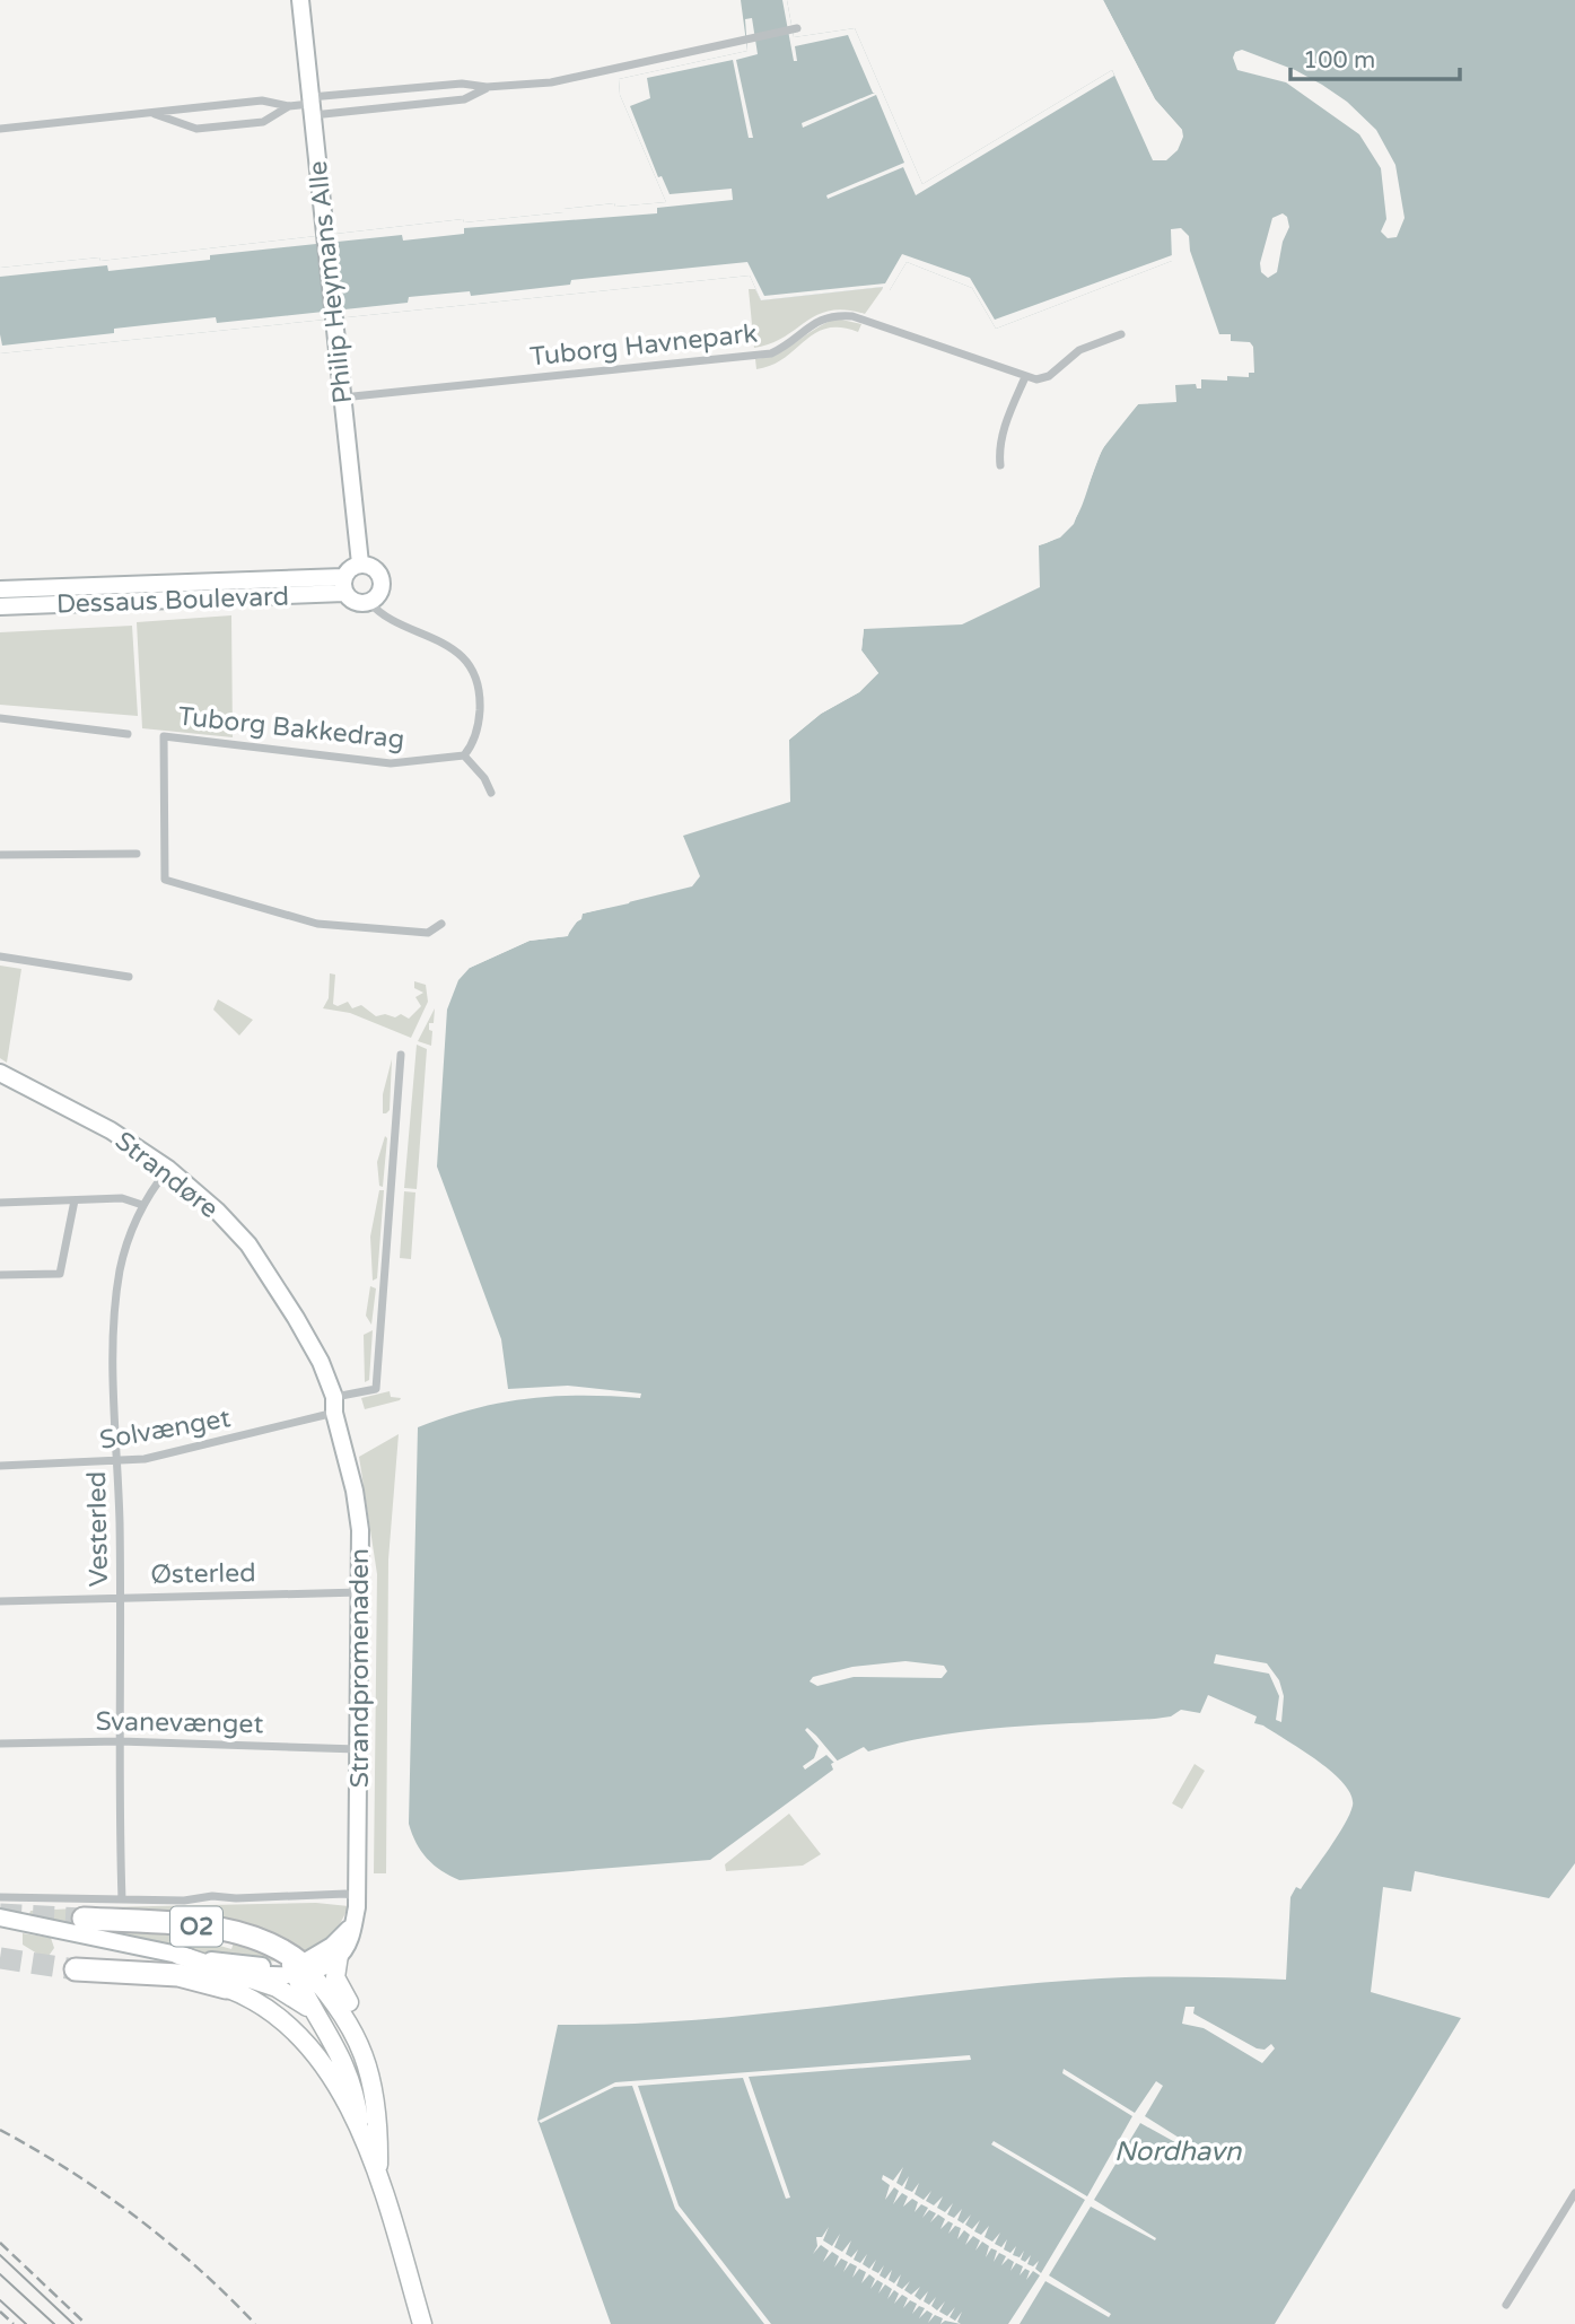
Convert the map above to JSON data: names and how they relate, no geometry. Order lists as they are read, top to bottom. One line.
{"streets":{"highway":["O2"],"street":["Philip Heymans Alle","Tuborg Havnepark","Dessaus Boulevard","Tuborg Bakkedrag","Strandøre","Solvænget","Vesterled","Østerled","Strandpromenaden","Svanevænget"]},"crossings":[["Philip Heymans Alle","Tuborg Havnepark"],["Philip Heymans Alle","Dessaus Boulevard"],["Strandøre","Solvænget"],["Strandøre","Vesterled"],["Strandøre","Strandpromenaden"],["Solvænget","Vesterled"],["Solvænget","Strandpromenaden"],["Vesterled","Østerled"],["Vesterled","Svanevænget"],["Østerled","Strandpromenaden"],["Strandpromenaden","Svanevænget"]],"water":["Nordhavn"],"scale_bar":"100 m"}
